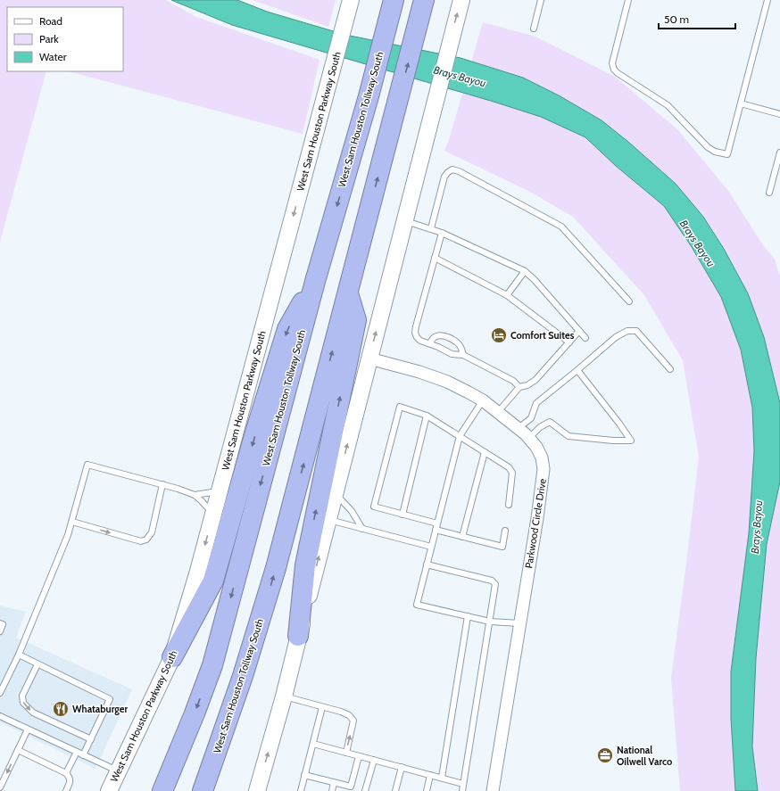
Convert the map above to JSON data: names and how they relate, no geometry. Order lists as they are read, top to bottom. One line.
{"streets":{"highway":["West Sam Houston Tollway South"],"main road":["West Sam Houston Parkway South"],"street":["Parkwood Circle Drive"]},"water":["Brays Bayou"],"places":{"hotel":["Comfort Suites"],"restaurant":["Whataburger"],"office":["National Oilwell Varco"]},"legend":["Road","Park","Water"],"scale_bar":"50 m"}
